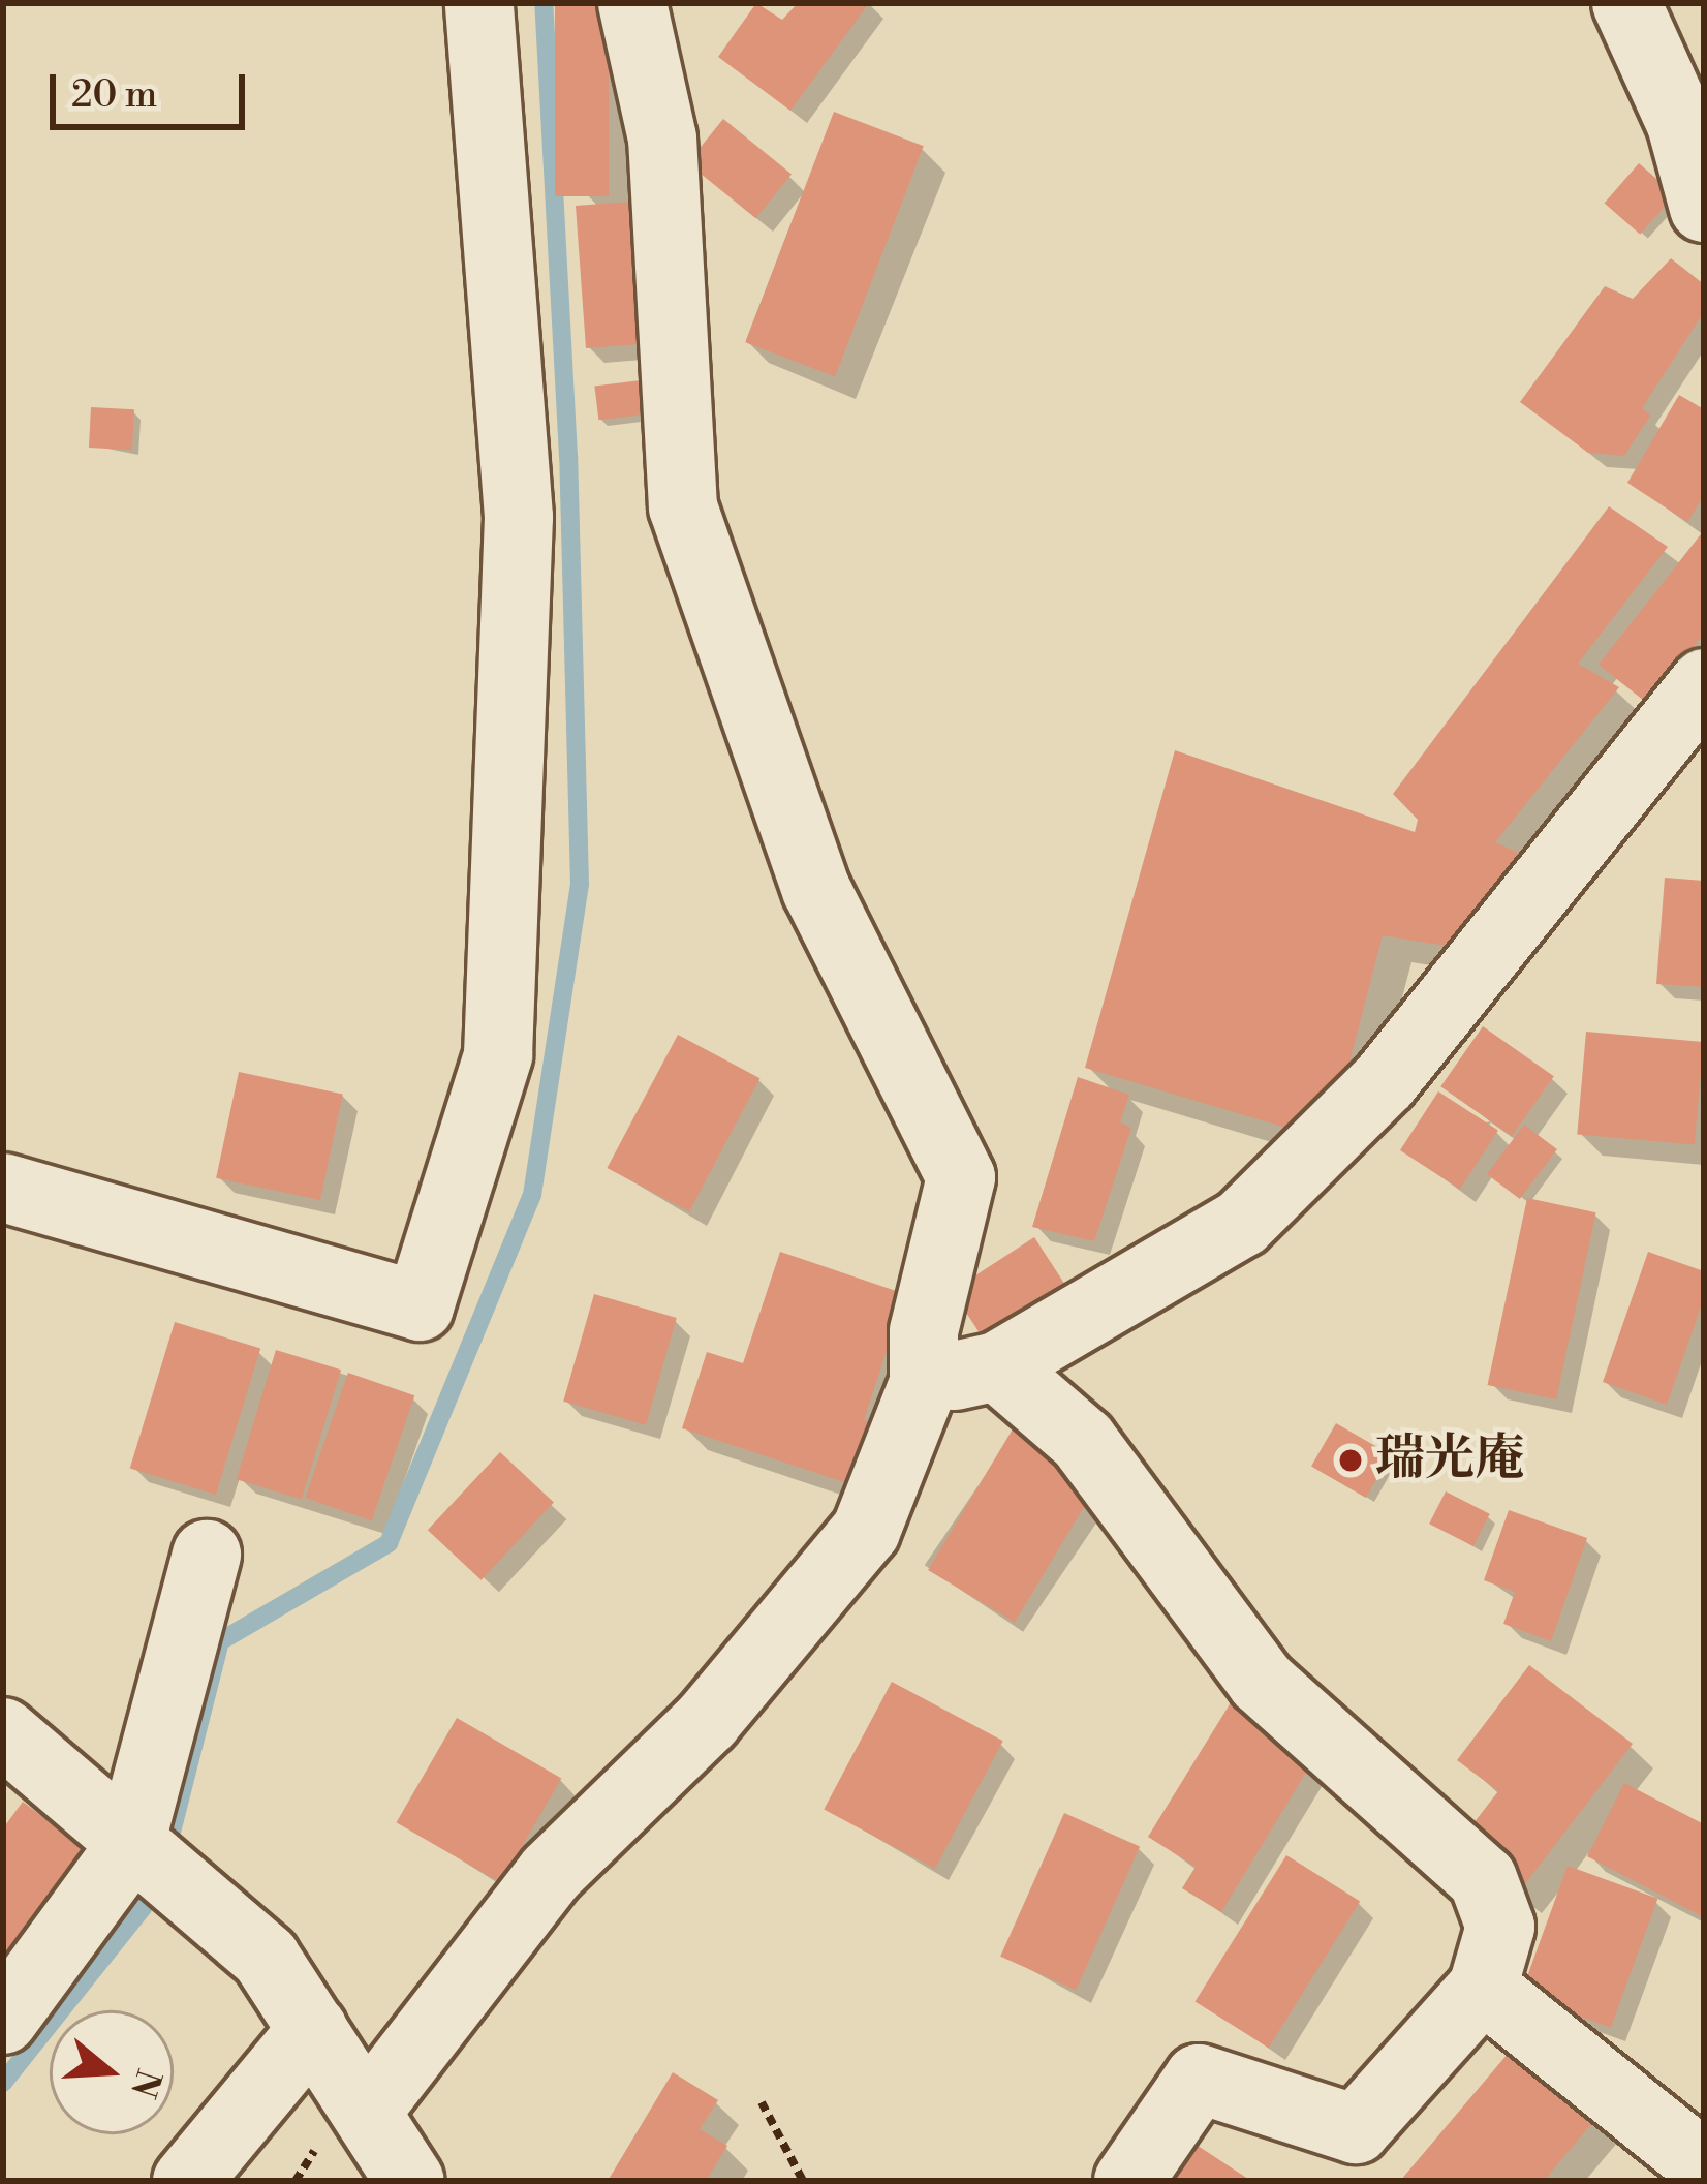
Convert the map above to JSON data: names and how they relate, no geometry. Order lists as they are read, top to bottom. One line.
{"places":["瑞光庵"],"scale_bar":"20 m","north":"right"}
